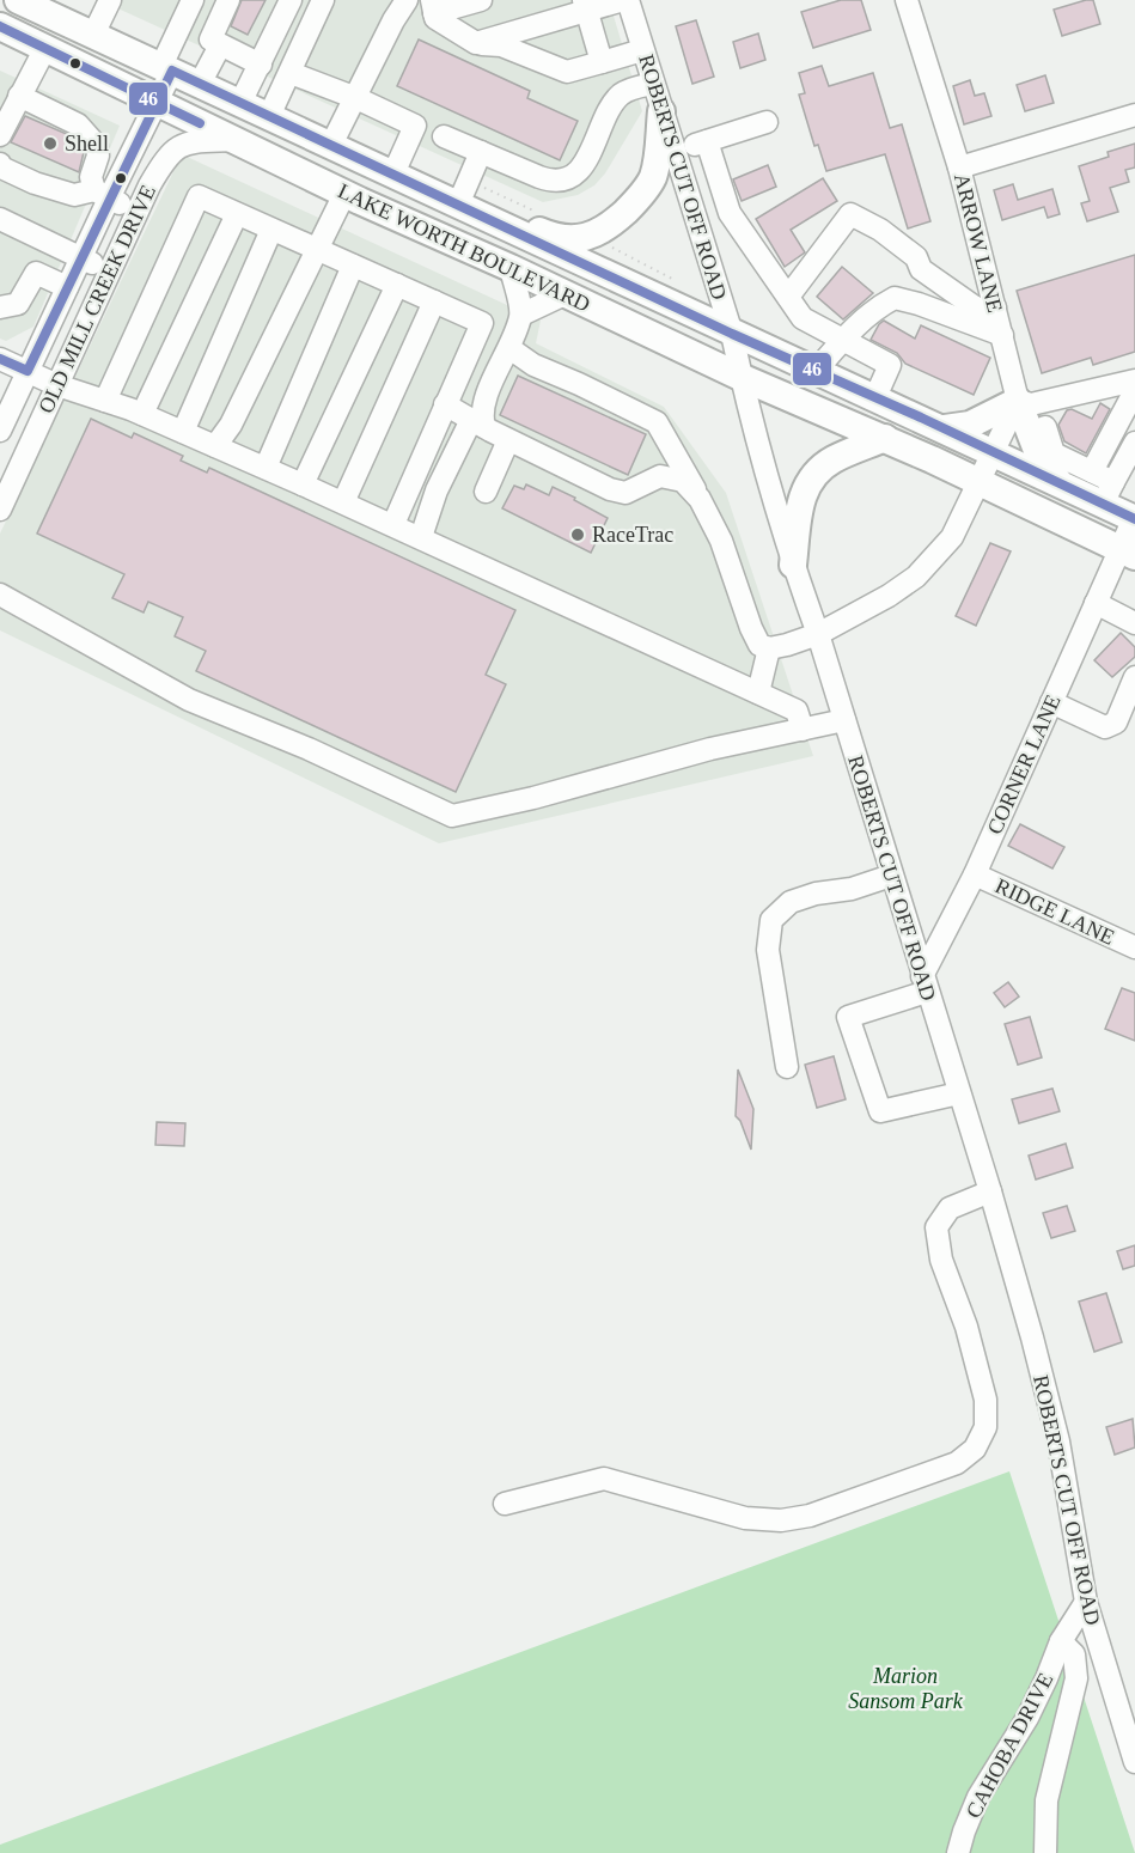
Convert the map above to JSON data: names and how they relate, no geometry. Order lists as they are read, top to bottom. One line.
{"streets":{"main road":["LAKE WORTH BOULEVARD"],"street":["ROBERTS CUT OFF ROAD","ARROW LANE","OLD MILL CREEK DRIVE","CORNER LANE","RIDGE LANE","CAHOBA DRIVE"]},"crossings":[["ROBERTS CUT OFF ROAD","LAKE WORTH BOULEVARD"],["ROBERTS CUT OFF ROAD","CORNER LANE"],["ROBERTS CUT OFF ROAD","CAHOBA DRIVE"],["LAKE WORTH BOULEVARD","OLD MILL CREEK DRIVE"],["LAKE WORTH BOULEVARD","CORNER LANE"],["CORNER LANE","RIDGE LANE"]],"parks":["Marion Sansom Park"],"places":["Shell","RaceTrac"],"lines":["transit line 46"]}
